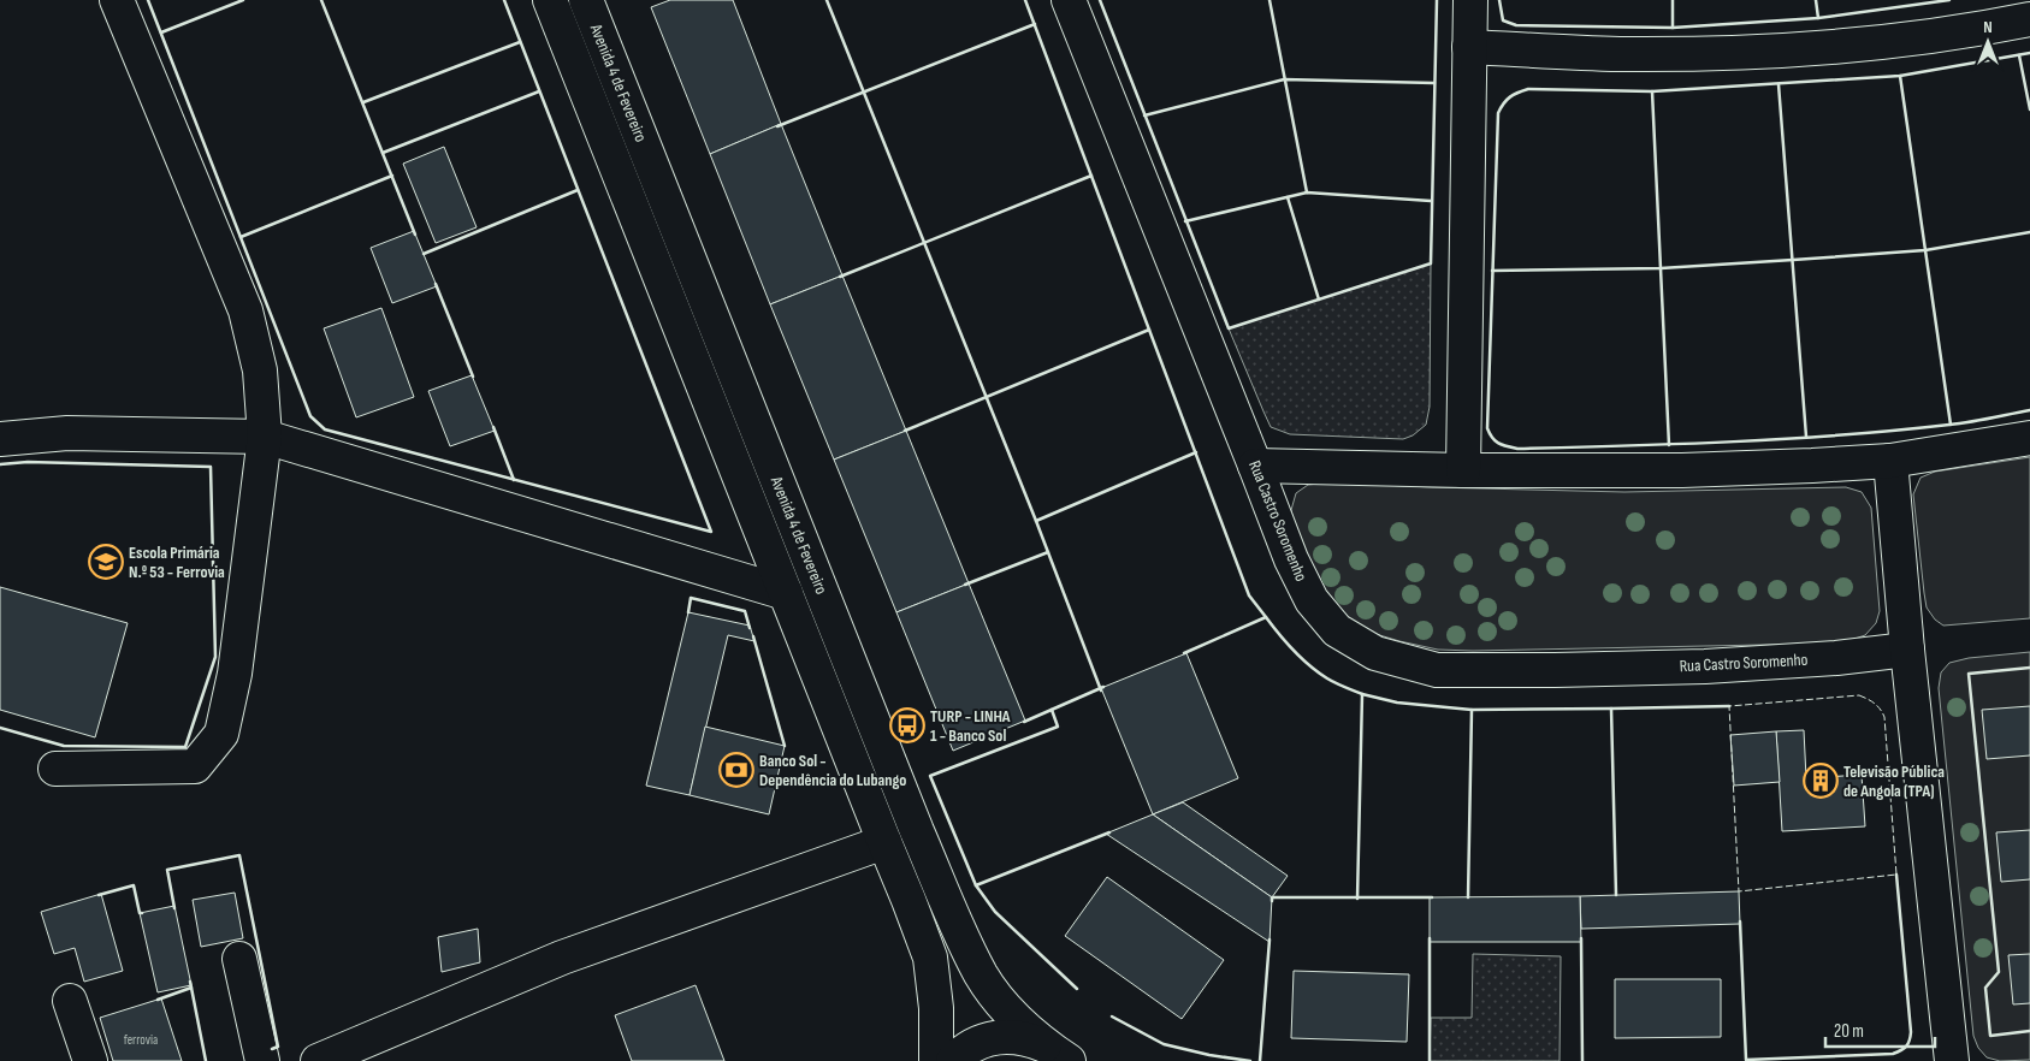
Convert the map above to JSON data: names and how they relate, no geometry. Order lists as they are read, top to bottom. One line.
{"streets":{"street":["Avenida 4 de Fevereiro","Rua Castro Soromenho"]},"places":{"school or university":["Escola Primária N.º 53 - Ferrovia"],"bus stop":["TURP - LINHA 1 - Banco Sol"],"bank":["Banco Sol - Dependência do Lubango"],"building":["Televisão Pública de Angola (TPA)"]},"house_numbers":["ferrovia"],"scale_bar":"20 m","north":"top"}
